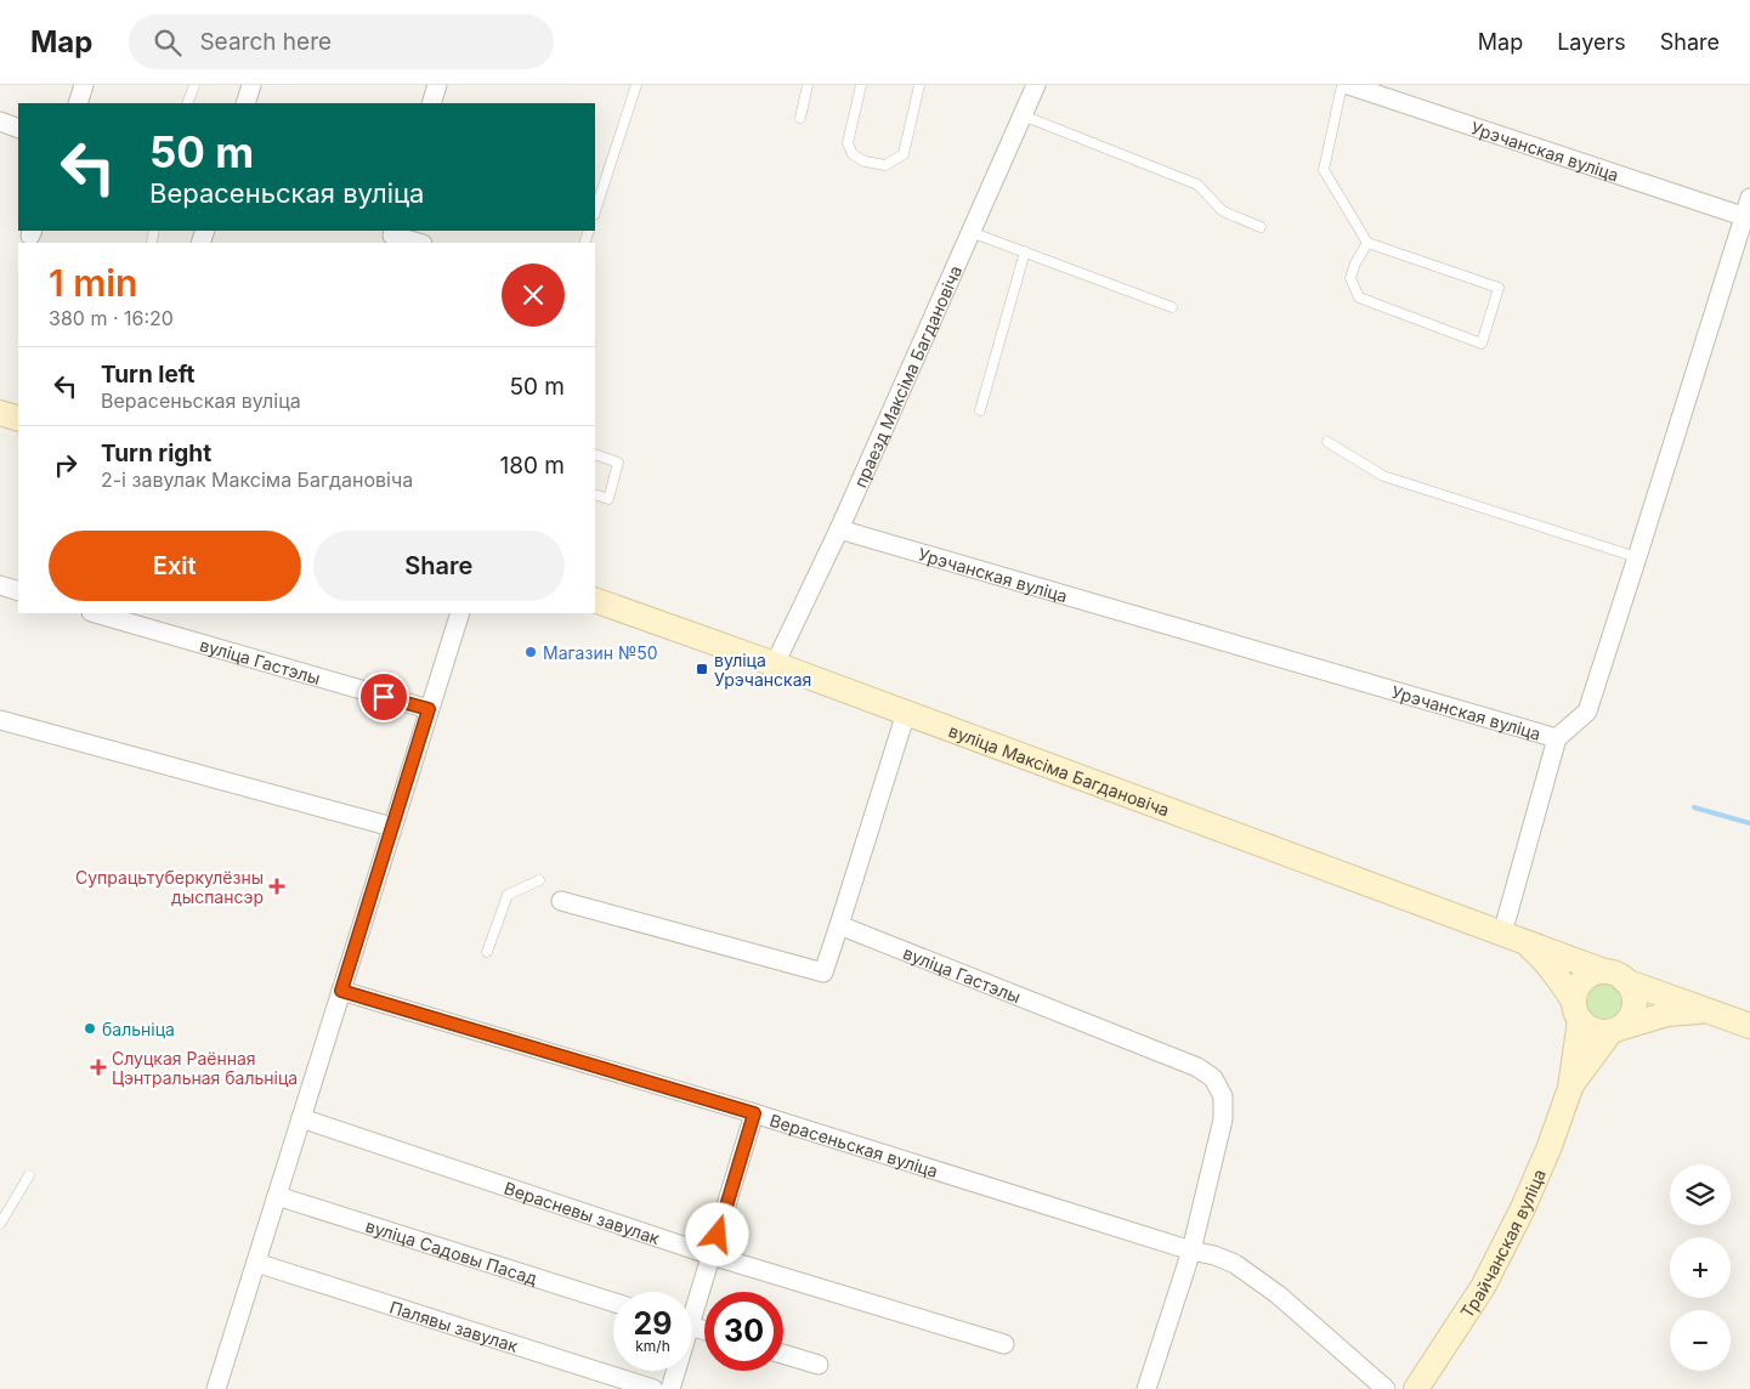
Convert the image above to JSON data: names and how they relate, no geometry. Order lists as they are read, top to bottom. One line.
{"streets":{"main road":["вуліца Максіма Багдановіча","Трайчанская вуліца"],"street":["Урэчанская вуліца","праезд Максіма Багдановіча","вуліца Гастэлы","Верасеньская вуліца","Верасневы завулак","вуліца Садовы Пасад","Палявы завулак"]},"crossings":[["Урэчанская вуліца","праезд Максіма Багдановіча"],["праезд Максіма Багдановіча","вуліца Максіма Багдановіча"],["вуліца Гастэлы","Верасеньская вуліца"],["вуліца Максіма Багдановіча","Трайчанская вуліца"]],"places":{"other":["Магазин №50","бальніца"],"transit":["вуліца Урэчанская"],"health":["Супрацьтуберкулёзны дыспансэр","Слуцкая Раённая Цэнтральная бальніца"]},"page":{"header":"Map","search":"Search here","nav":["Map","Layers","Share"],"turn":["50 m","Верасеньская вуліца"],"heading":["1 min","380 m · 16:20"],"list":[{"name":"Turn left","note":"Верасеньская вуліца","value":"50 m"},{"name":"Turn right","note":"2-і завулак Максіма Багдановіча","value":"180 m"}],"buttons":["Exit","Share"],"map_buttons":["+","−"],"speed":"29 km/h","limit":"30"}}
